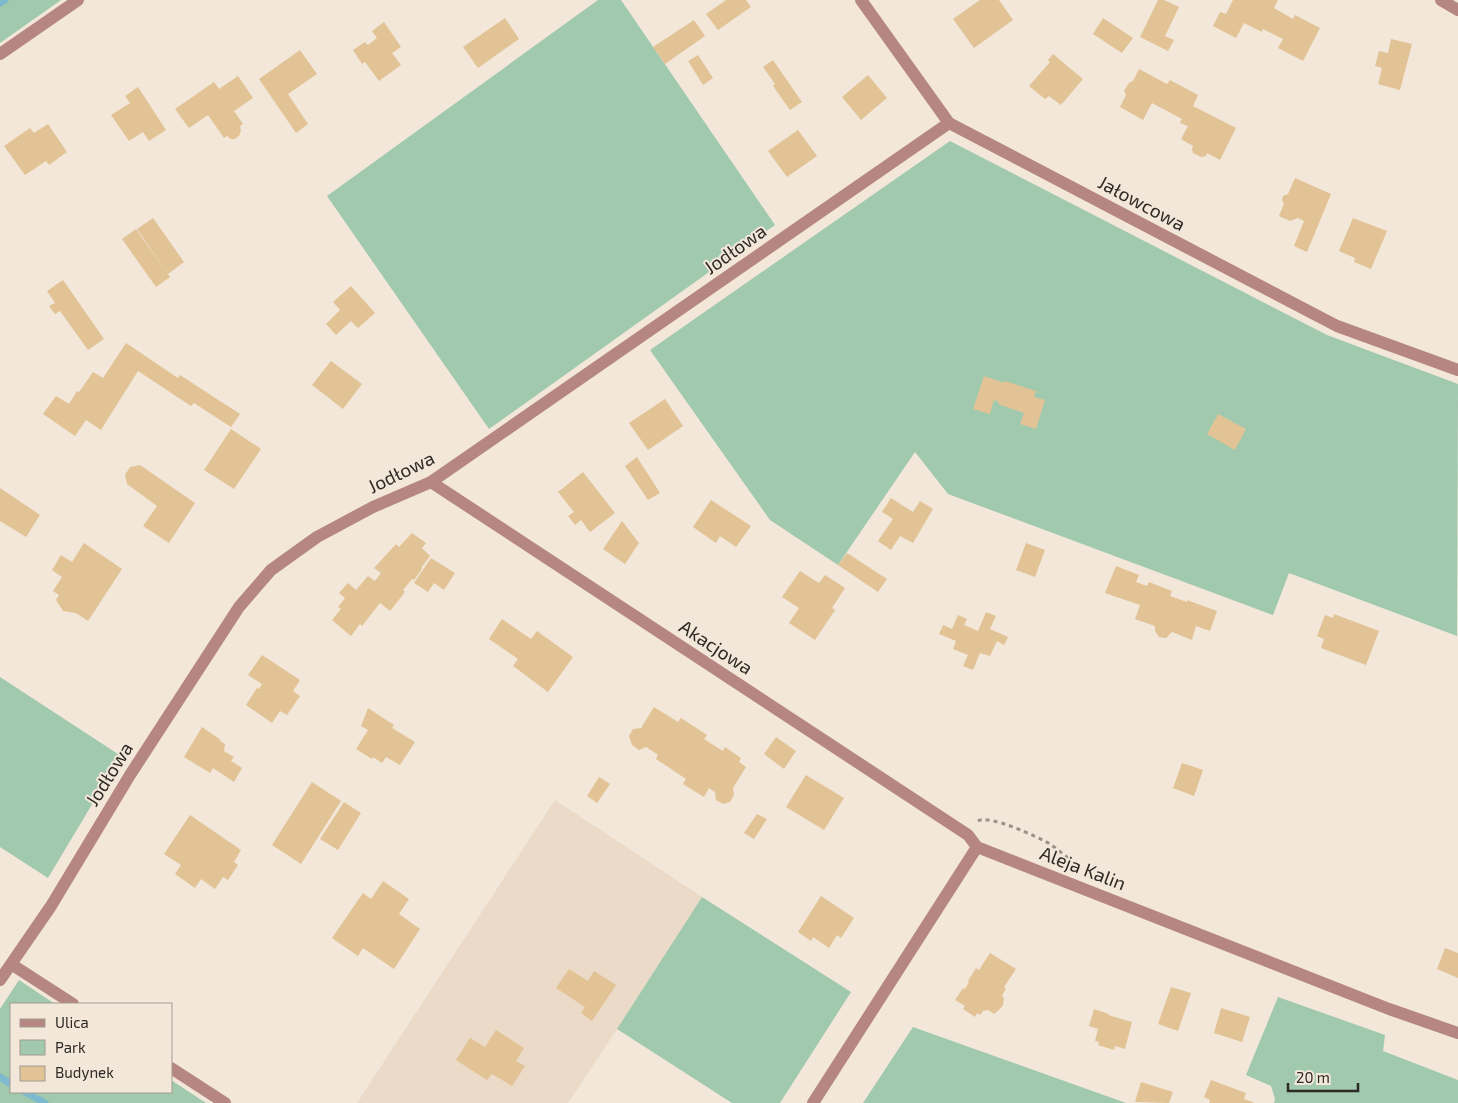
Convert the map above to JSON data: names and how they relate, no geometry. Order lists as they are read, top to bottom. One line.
{"streets":{"street":["Jałowcowa","Jodłowa","Akacjowa","Aleja Kalin"]},"crossings":[["Jałowcowa","Jodłowa"],["Jodłowa","Akacjowa"],["Akacjowa","Aleja Kalin"]],"legend":["Ulica","Park","Budynek"],"scale_bar":"20 m"}
